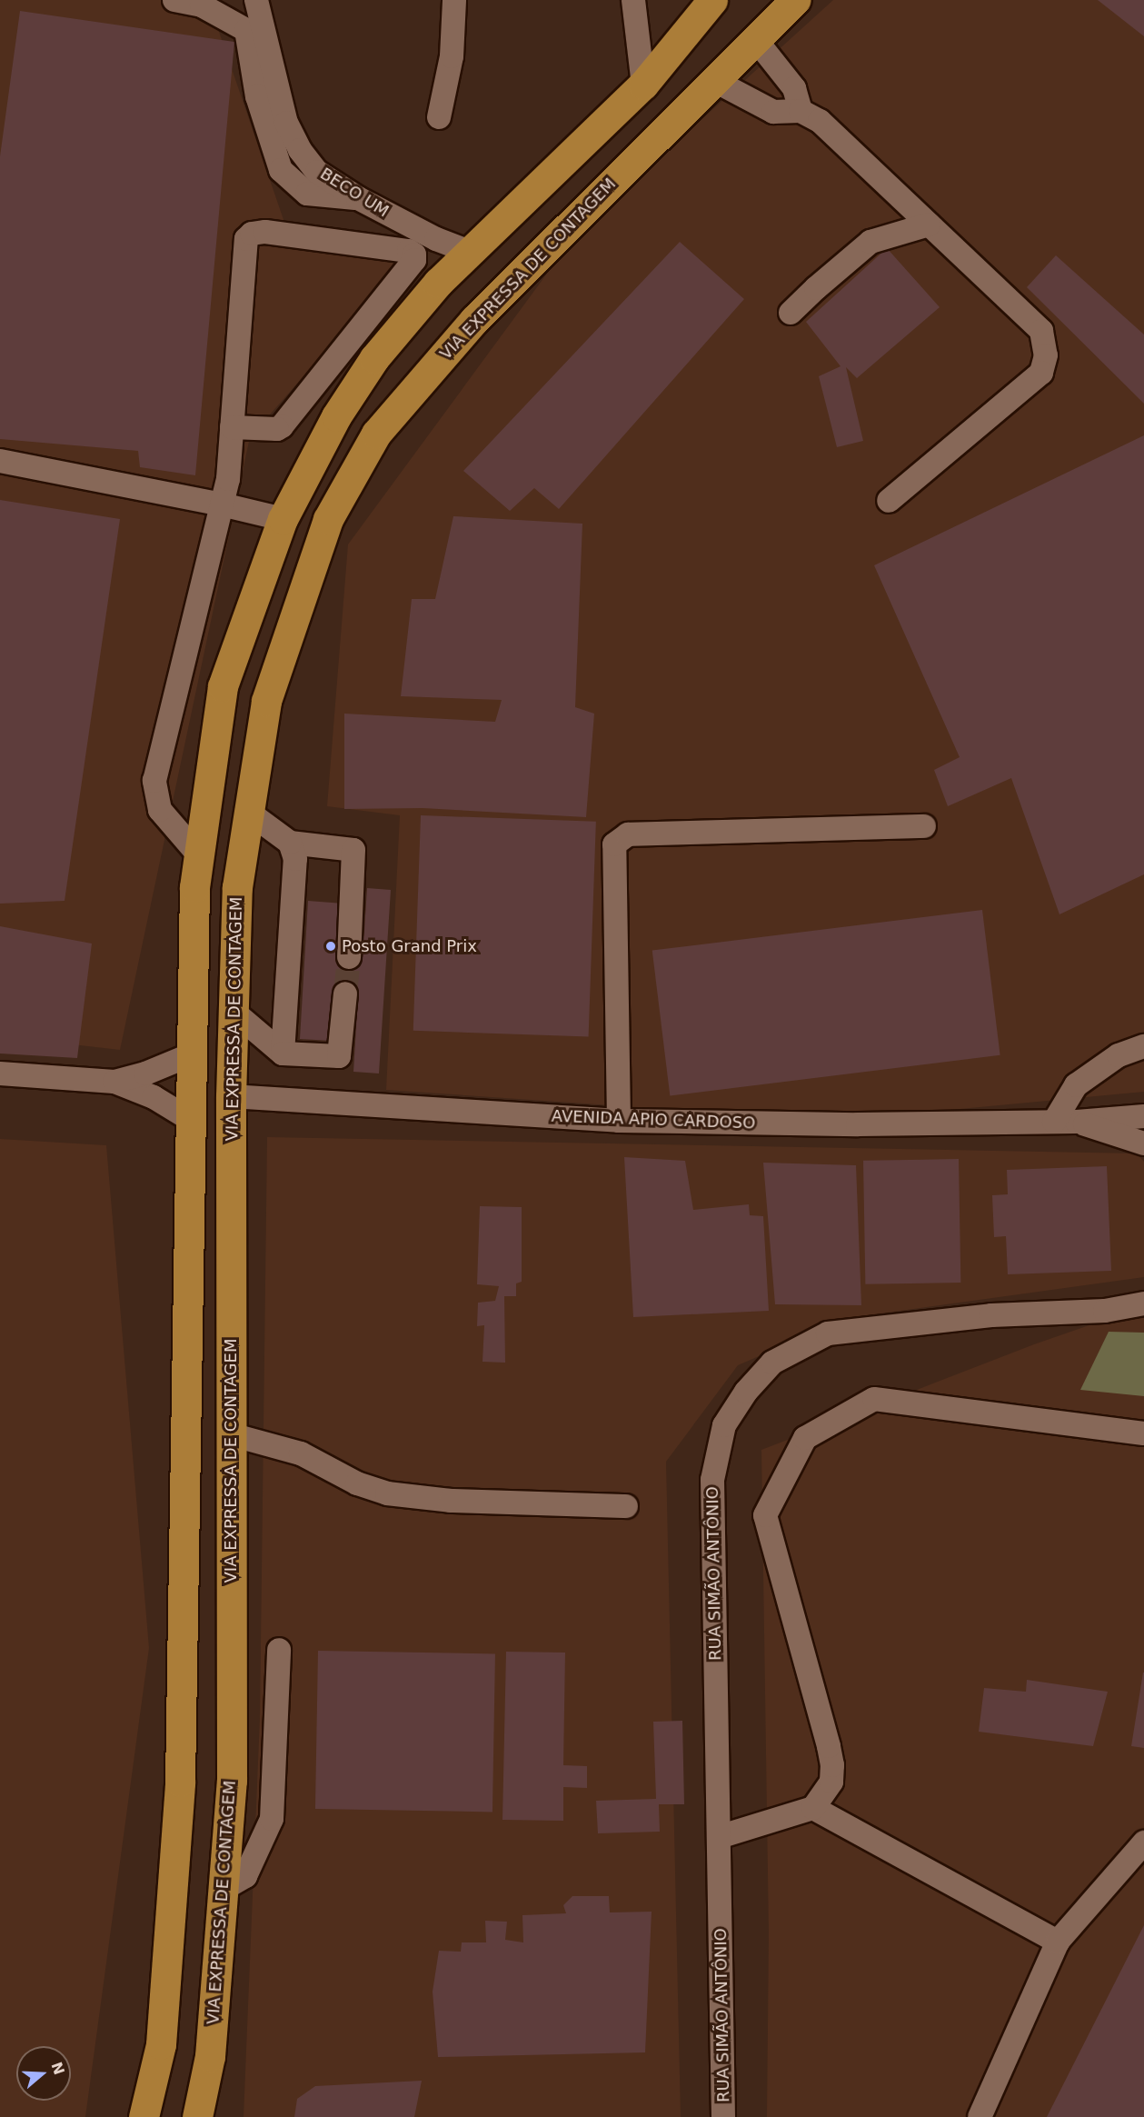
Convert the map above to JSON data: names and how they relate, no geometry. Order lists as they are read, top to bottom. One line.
{"streets":{"highway":["VIA EXPRESSA DE CONTAGEM"],"street":["BECO UM","AVENIDA APIO CARDOSO","RUA SIMÃO ANTÔNIO"]},"crossings":[["VIA EXPRESSA DE CONTAGEM","AVENIDA APIO CARDOSO"]],"places":["Posto Grand Prix"],"north":"right"}
